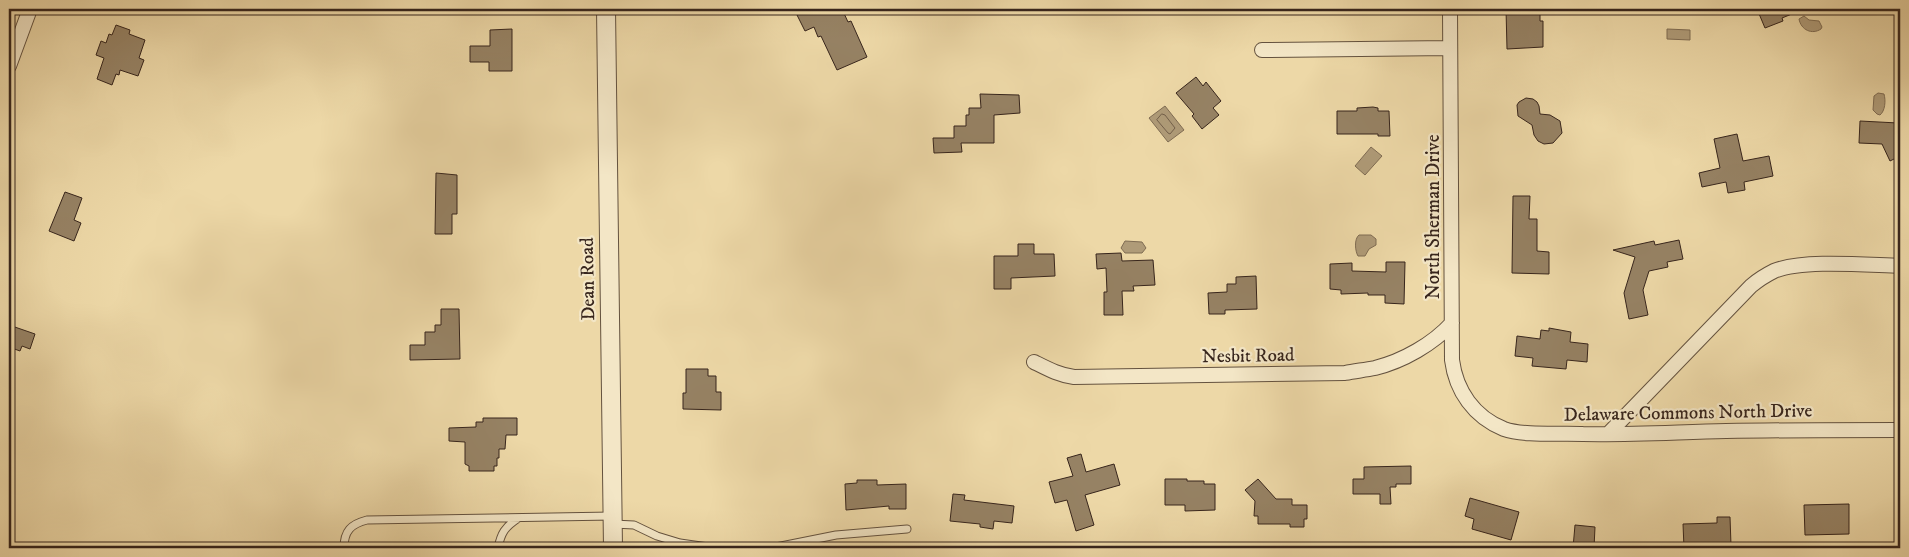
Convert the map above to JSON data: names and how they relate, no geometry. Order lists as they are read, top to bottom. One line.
{"streets":{"street":["North Sherman Drive","Dean Road","Nesbit Road","Delaware Commons North Drive"]},"crossings":[["North Sherman Drive","Nesbit Road"],["North Sherman Drive","Delaware Commons North Drive"]]}
